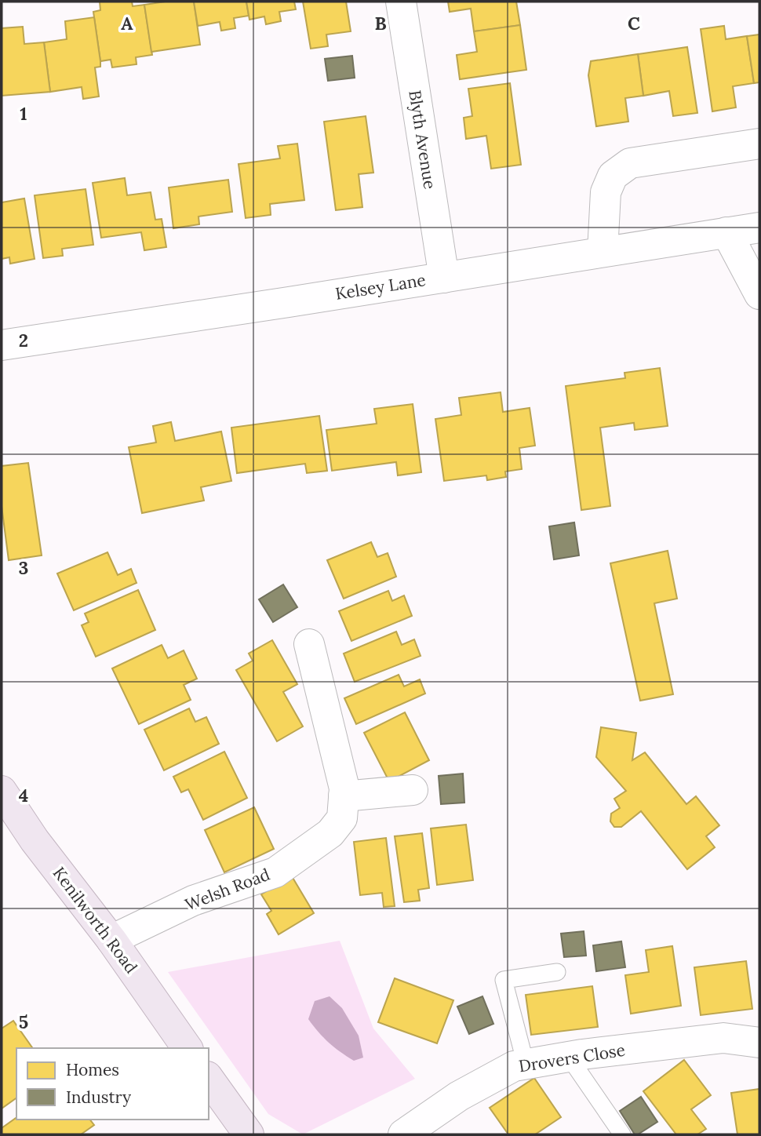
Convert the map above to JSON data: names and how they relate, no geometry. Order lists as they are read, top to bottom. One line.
{"streets":{"highway":["Kenilworth Road"],"street":["Blyth Avenue","Kelsey Lane","Welsh Road","Drovers Close"]},"crossings":[["Blyth Avenue","Kelsey Lane"],["Welsh Road","Kenilworth Road"]],"legend":["Homes","Industry"],"grid":{"columns":["A","B","C"],"rows":["1","2","3","4","5"]}}
